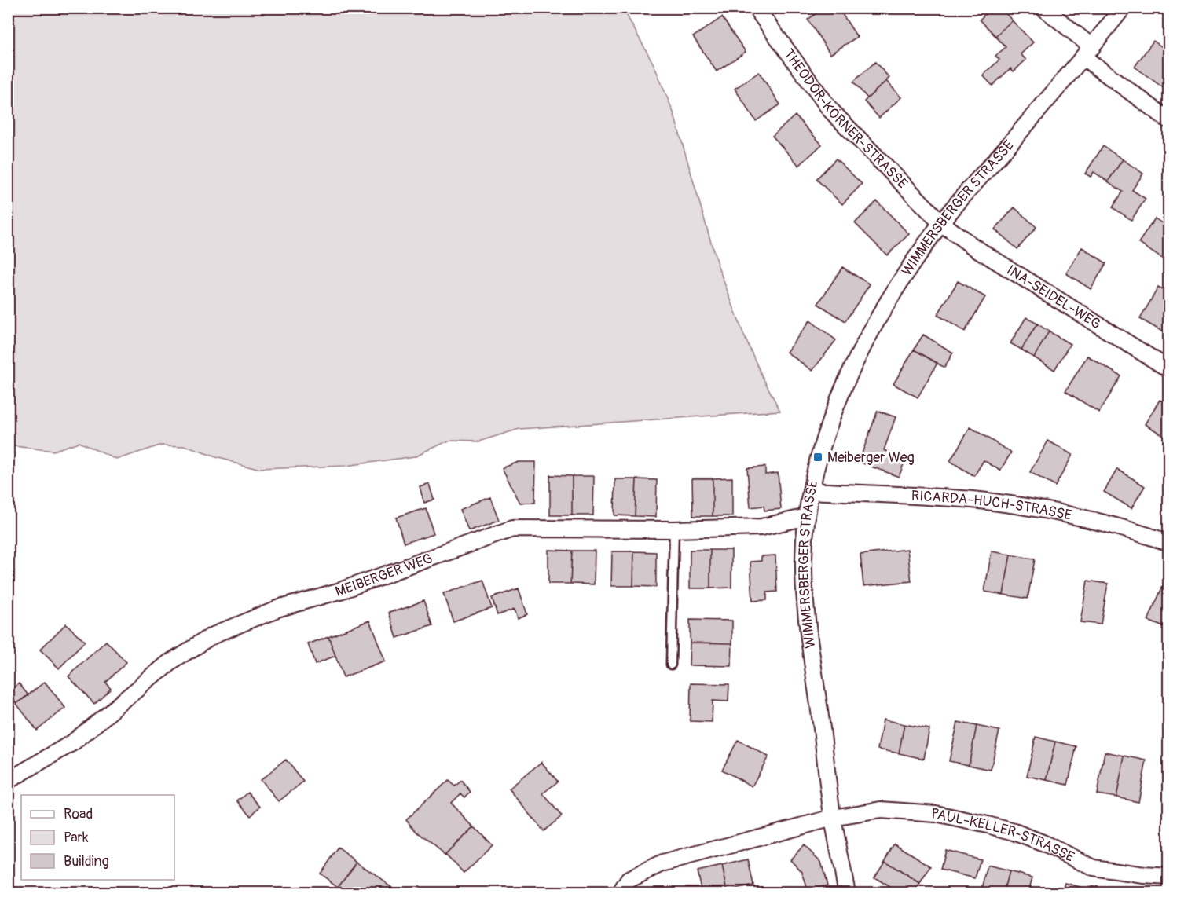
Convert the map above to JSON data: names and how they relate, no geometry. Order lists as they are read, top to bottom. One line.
{"streets":{"street":["THEODOR-KÖRNER-STRASSE","WIMMERSBERGER STRASSE","INA-SEIDEL-WEG","RICARDA-HUCH-STRASSE","MEIBERGER WEG","PAUL-KELLER-STRASSE"]},"crossings":[["THEODOR-KÖRNER-STRASSE","WIMMERSBERGER STRASSE"],["THEODOR-KÖRNER-STRASSE","INA-SEIDEL-WEG"],["WIMMERSBERGER STRASSE","INA-SEIDEL-WEG"],["WIMMERSBERGER STRASSE","RICARDA-HUCH-STRASSE"],["WIMMERSBERGER STRASSE","MEIBERGER WEG"],["WIMMERSBERGER STRASSE","PAUL-KELLER-STRASSE"]],"places":{"transit":["Meiberger Weg"]},"legend":["Road","Park","Building"]}
